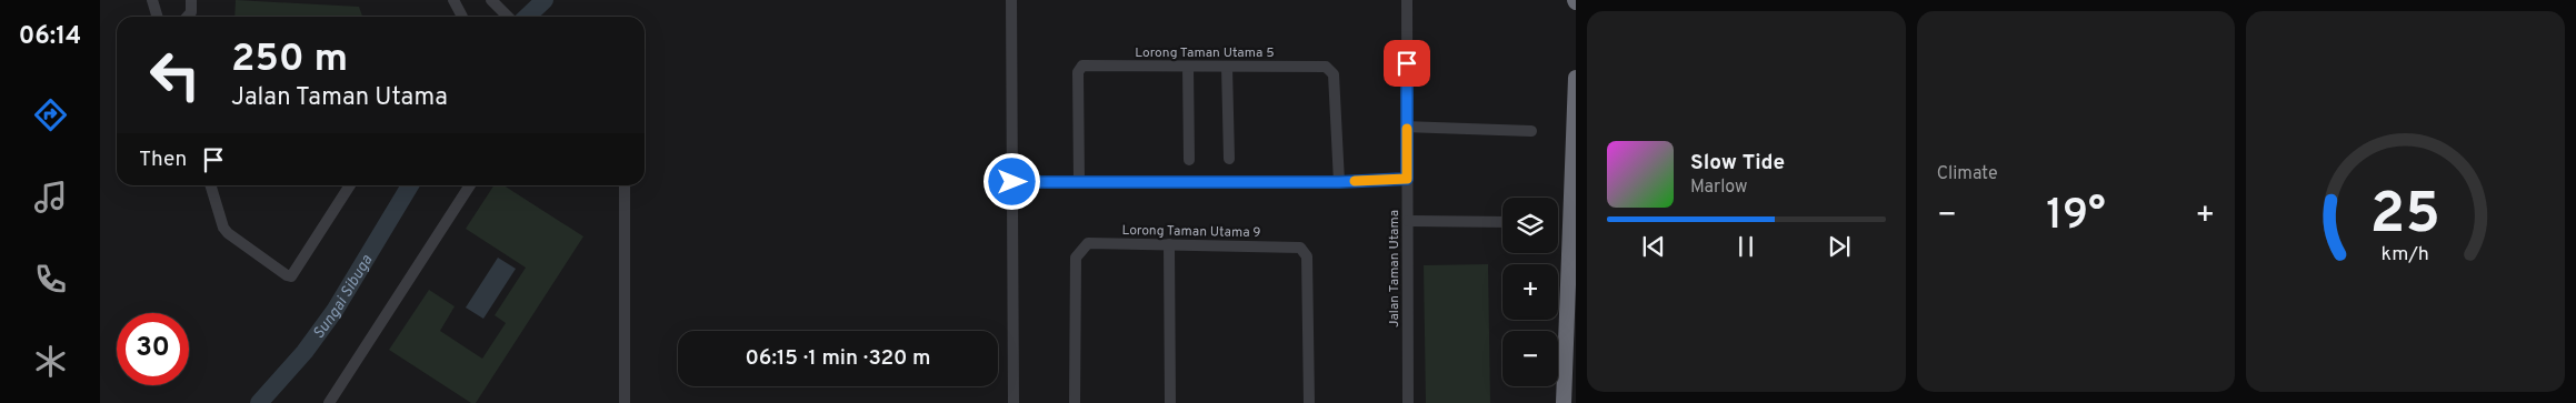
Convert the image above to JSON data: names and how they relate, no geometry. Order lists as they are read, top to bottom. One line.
{"streets":{"street":["Lorong Taman Utama 5","Lorong Taman Utama 9","Jalan Taman Utama"]},"water":["Sungai Sibuga"],"page":{"tabs":"06:14","tile":"Climate","turn":["250 m","Jalan Taman Utama"],"then":"Then","song":["Slow Tide","Marlow"],"heat":["−","19°","+"],"map_buttons":["+","−"],"limit":"30","trip":"06:15 · 1 min · 320 m","gauge":["25","km/h"]}}
